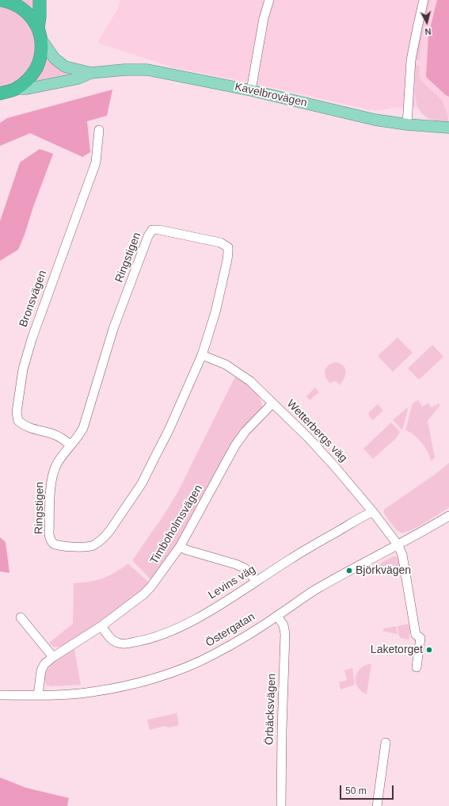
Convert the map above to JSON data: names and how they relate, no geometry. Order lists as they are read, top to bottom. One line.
{"streets":{"main road":["Kavelbrovägen"],"street":["Ringstigen","Bronsvägen","Wetterbergs väg","Timboholmsvägen","Levins väg","Östergatan","Örbäcksvägen"]},"crossings":[["Ringstigen","Bronsvägen"],["Ringstigen","Wetterbergs väg"],["Wetterbergs väg","Timboholmsvägen"],["Wetterbergs väg","Levins väg"],["Wetterbergs väg","Östergatan"],["Timboholmsvägen","Levins väg"],["Timboholmsvägen","Östergatan"],["Östergatan","Örbäcksvägen"]],"places":["Björkvägen","Laketorget"],"scale_bar":"50 m","north":"bottom"}
